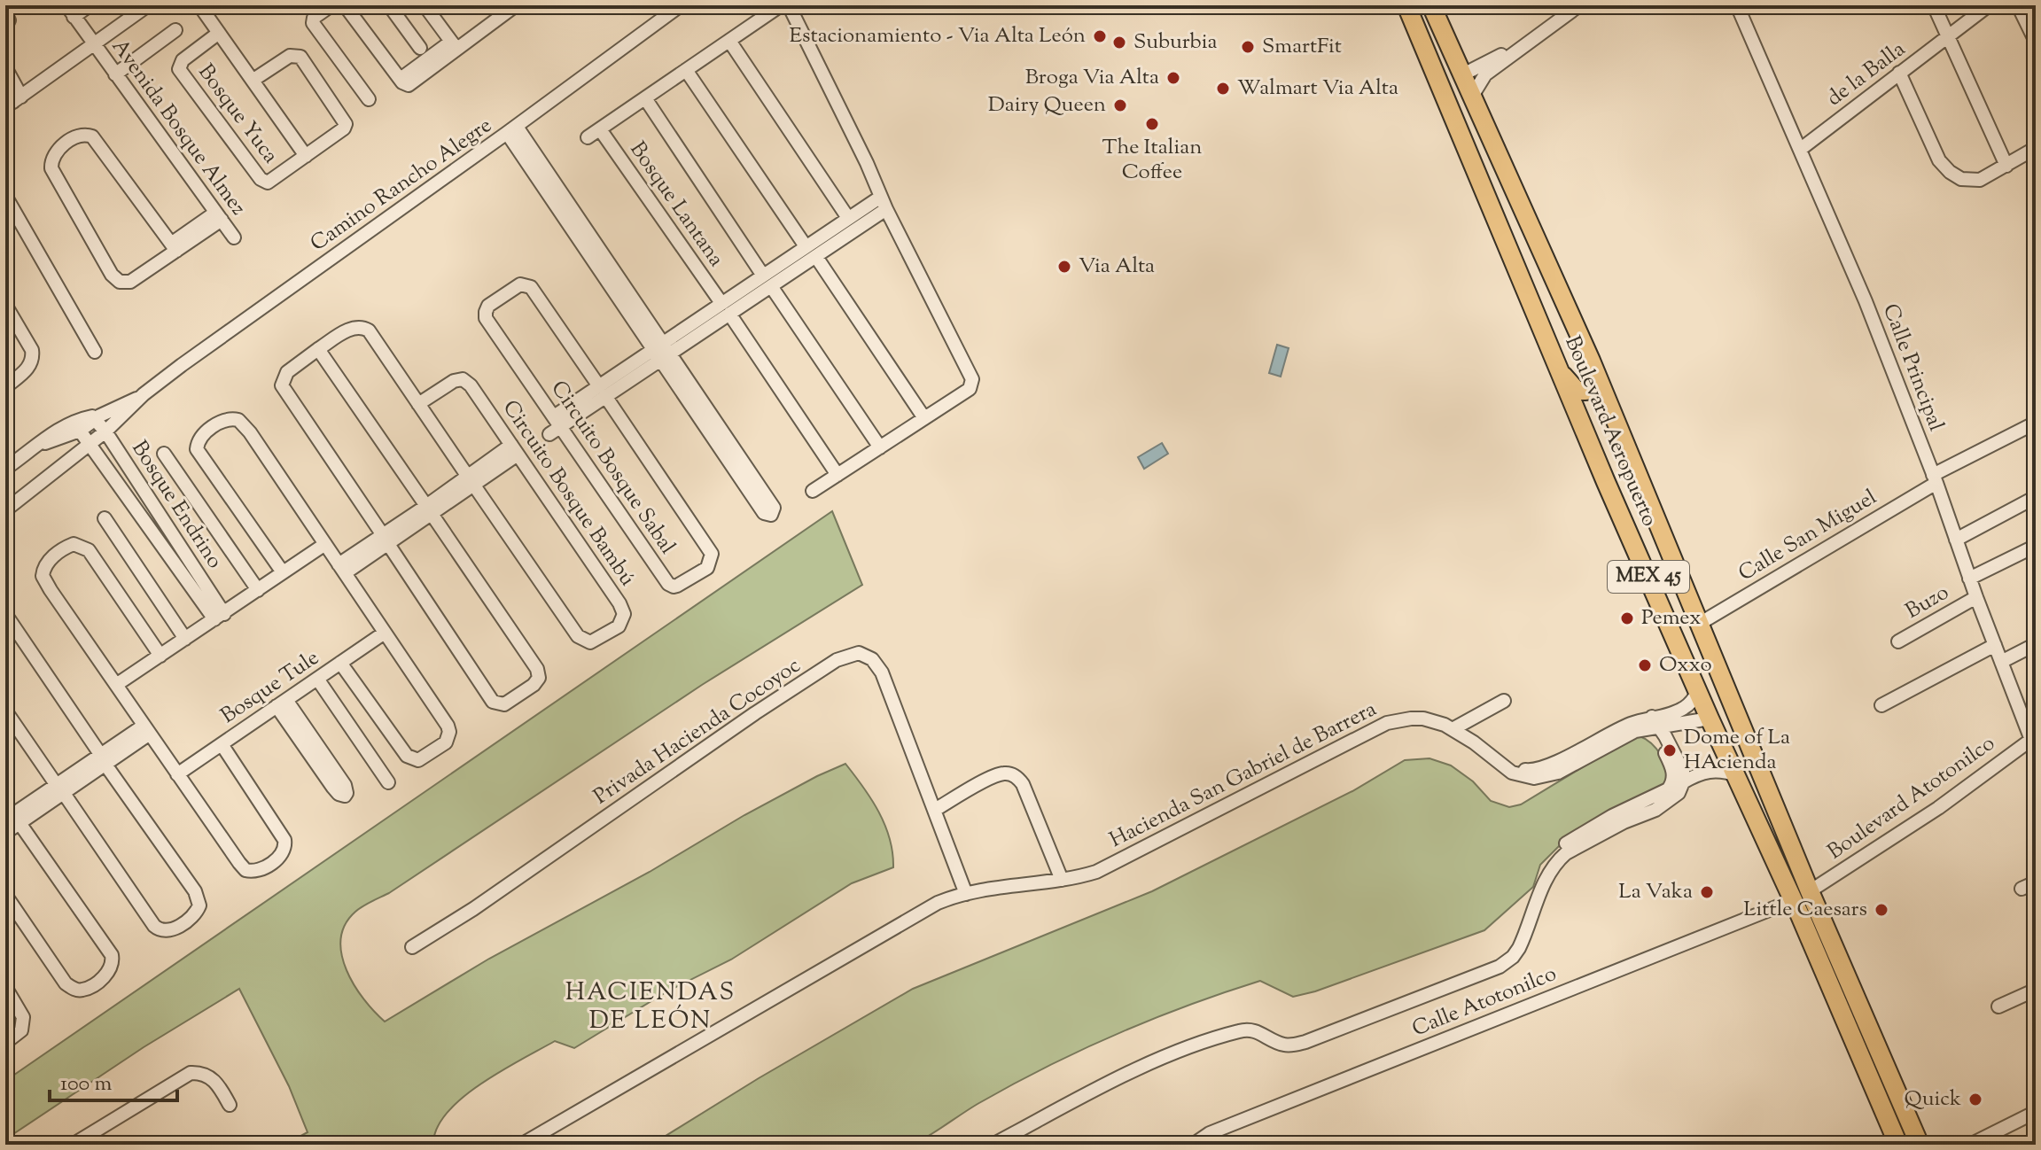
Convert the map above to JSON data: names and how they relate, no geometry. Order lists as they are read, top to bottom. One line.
{"streets":{"highway":["Boulevard Aeropuerto","MEX 45"],"street":["de la Balla","Bosque Yuca","Avenida Bosque Almez","Camino Rancho Alegre","Bosque Lantana","Calle Principal","Circuito Bosque Sabal","Circuito Bosque Bambú","Bosque Endrino","Calle San Miguel","Buzo","Bosque Tule","Privada Hacienda Cocoyoc","Hacienda San Gabriel de Barrera","Boulevard Atotonilco","Calle Atotonilco"]},"crossings":[["de la Balla","Calle Principal"],["Calle Principal","Calle San Miguel"],["Calle Principal","Buzo"],["Calle Principal","Boulevard Atotonilco"],["Boulevard Aeropuerto","Calle San Miguel"],["Boulevard Aeropuerto","Boulevard Atotonilco"],["Boulevard Aeropuerto","Calle Atotonilco"],["Privada Hacienda Cocoyoc","Hacienda San Gabriel de Barrera"],["Boulevard Atotonilco","Calle Atotonilco"]],"districts":["HACIENDAS DE LEÓN"],"places":["Estacionamiento - Via Alta León","Suburbia","SmartFit","Broga Via Alta","Walmart Via Alta","Dairy Queen","The Italian Coffee","Via Alta","Pemex","Oxxo","Dome of La HAcienda","La Vaka","Little Caesars","Quick"],"scale_bar":"100 m"}
